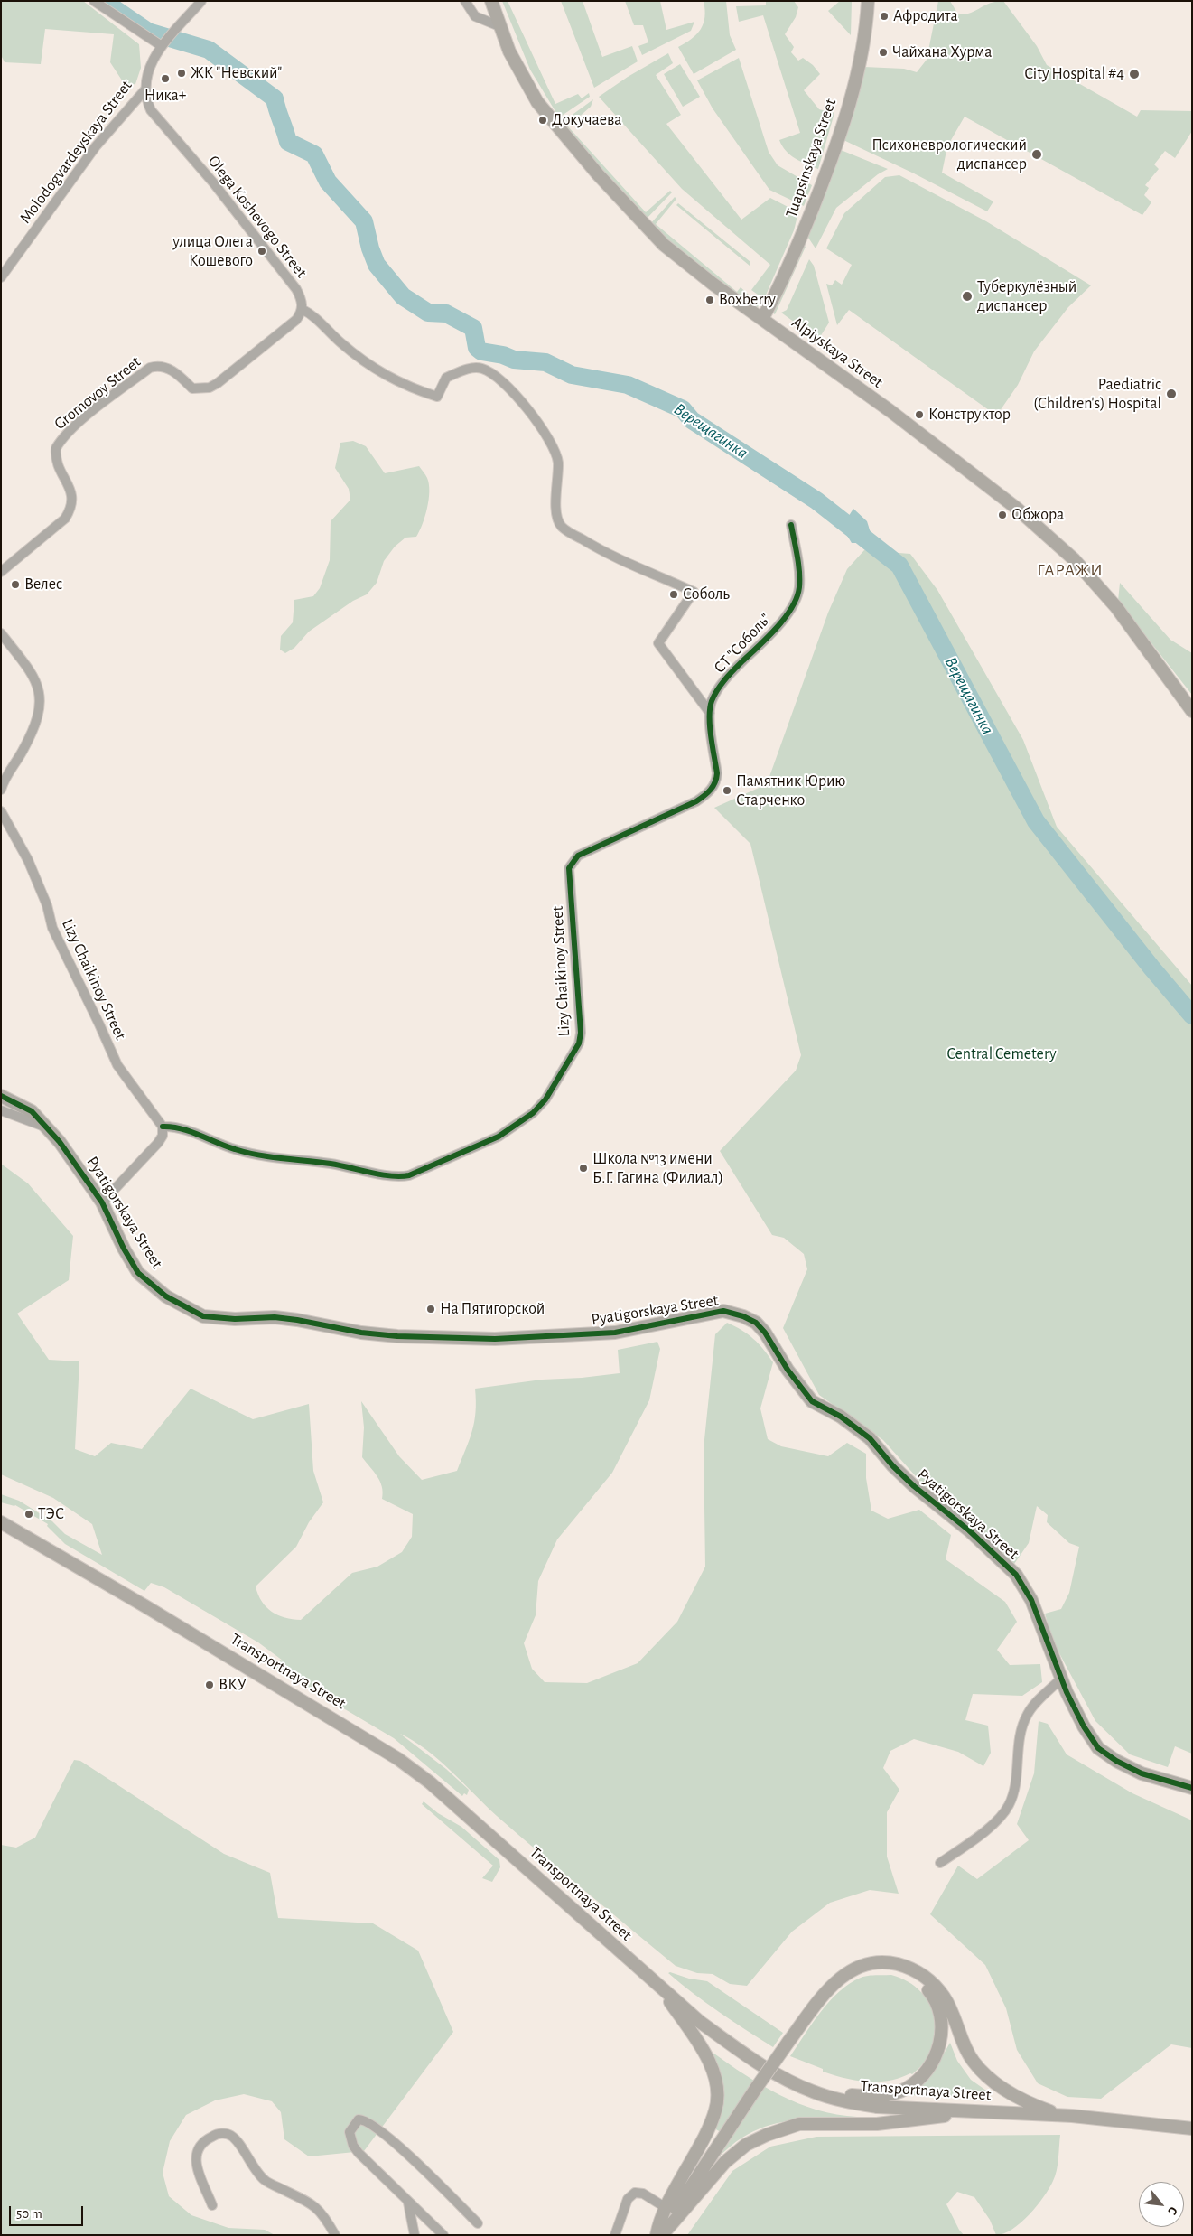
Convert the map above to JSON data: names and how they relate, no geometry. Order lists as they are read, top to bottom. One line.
{"streets":{"main road":["Tuapsinskaya Street","Alpiyskaya Street","Pyatigorskaya Street","Transportnaya Street"],"street":["Molodogvardeyskaya Street","Olega Koshevogo Street","Gromovoy Street","СТ \"Соболь\"","Lizy Chaikinoy Street"]},"crossings":[["Molodogvardeyskaya Street","Olega Koshevogo Street"],["Tuapsinskaya Street","Alpiyskaya Street"],["Olega Koshevogo Street","Gromovoy Street"],["СТ \"Соболь\"","Lizy Chaikinoy Street"]],"districts":["ГАРАЖИ"],"water":["Верещагинка"],"parks":["Central Cemetery"],"places":["Афродита","Чайхана Хурма","ЖК \"Невский\"","City Hospital #4","Ника+","Докучаева","Психоневрологический диспансер","улица Олега Кошевого","Туберкулёзный диспансер","Boxberry","Paediatric (Children's) Hospital","Конструктор","Обжора","Велес","Соболь","Памятник Юрию Старченко","Школа №13 имени Б.Г. Гагина (Филиал)","На Пятигорской","ТЭС","ВКУ"],"scale_bar":"50 m","north":"bottom right"}
